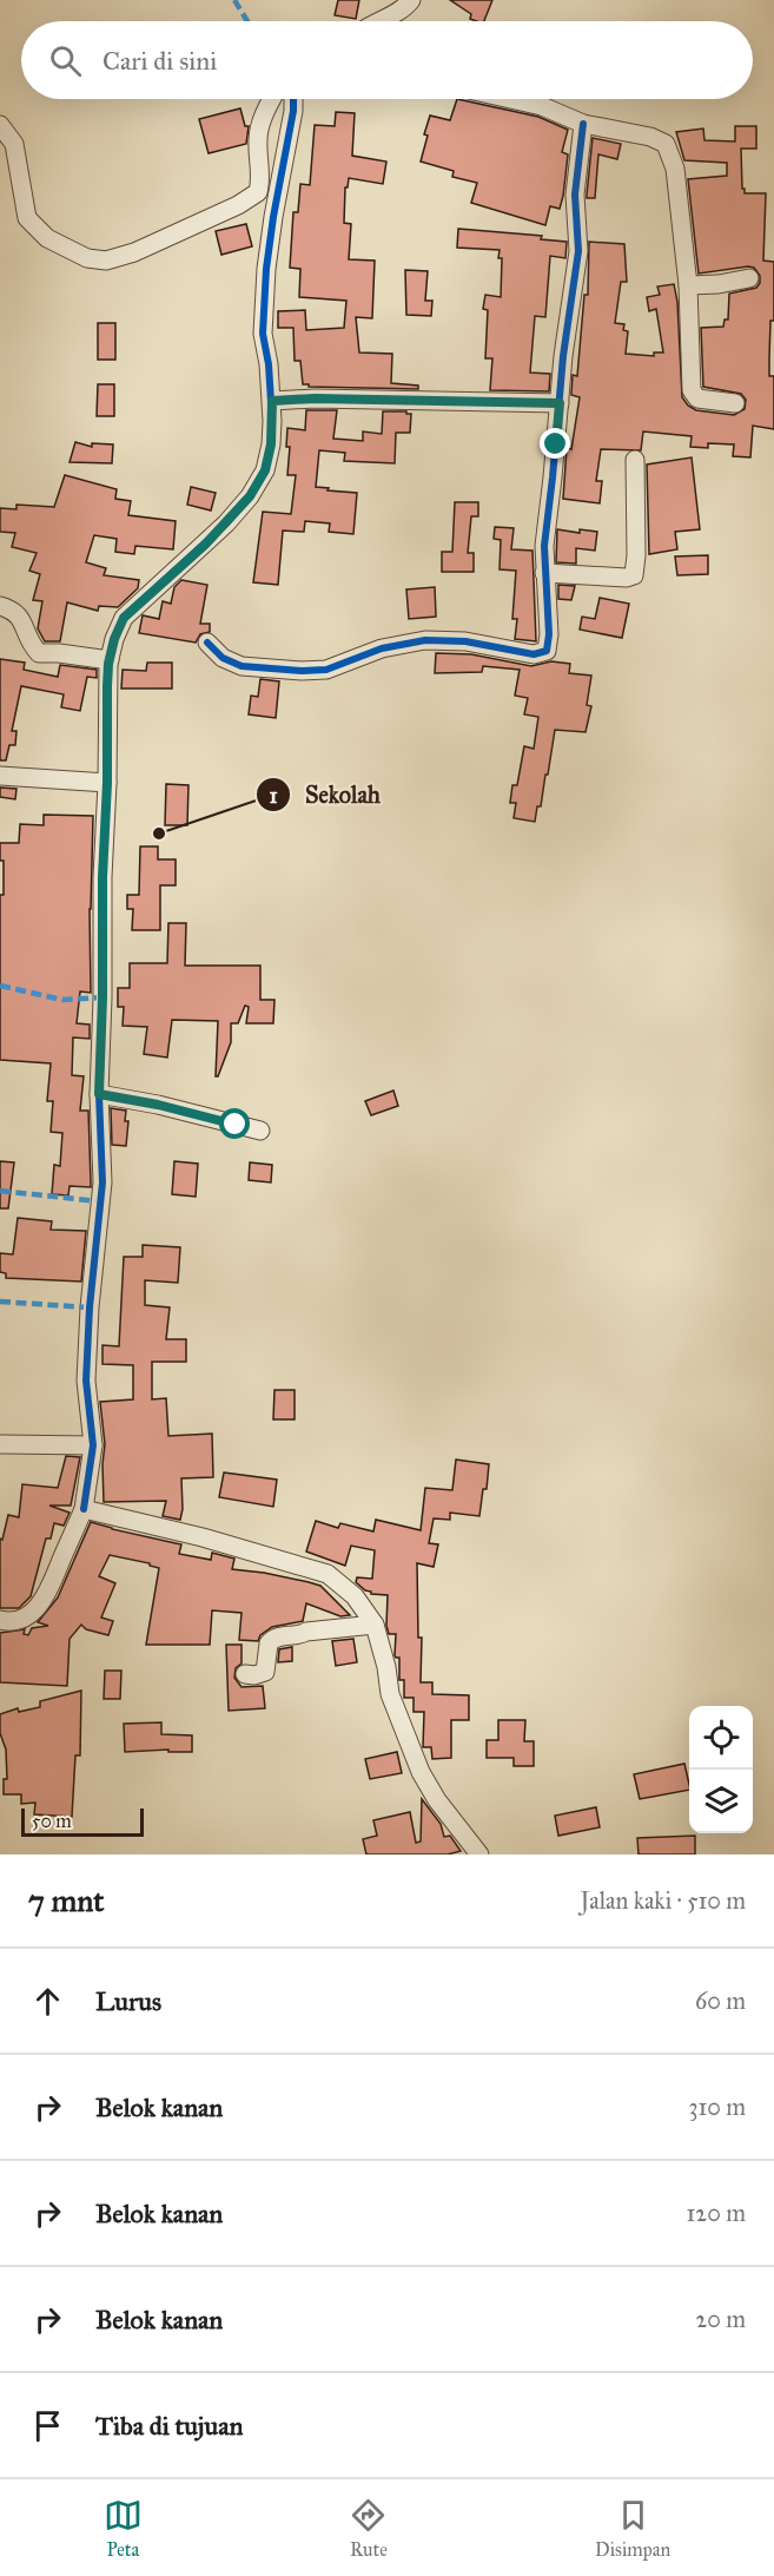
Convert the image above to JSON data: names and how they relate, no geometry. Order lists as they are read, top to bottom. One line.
{"places":["Sekolah"],"scale_bar":"50 m","page":{"search":"Cari di sini","scale":"50 m","heading":["7 mnt","Jalan kaki · 510 m"],"list":[["Lurus","60 m"],["Belok kanan","310 m"],["Belok kanan","120 m"],["Belok kanan","20 m"],"Tiba di tujuan"],"nav":["Peta","Rute","Disimpan"]}}
